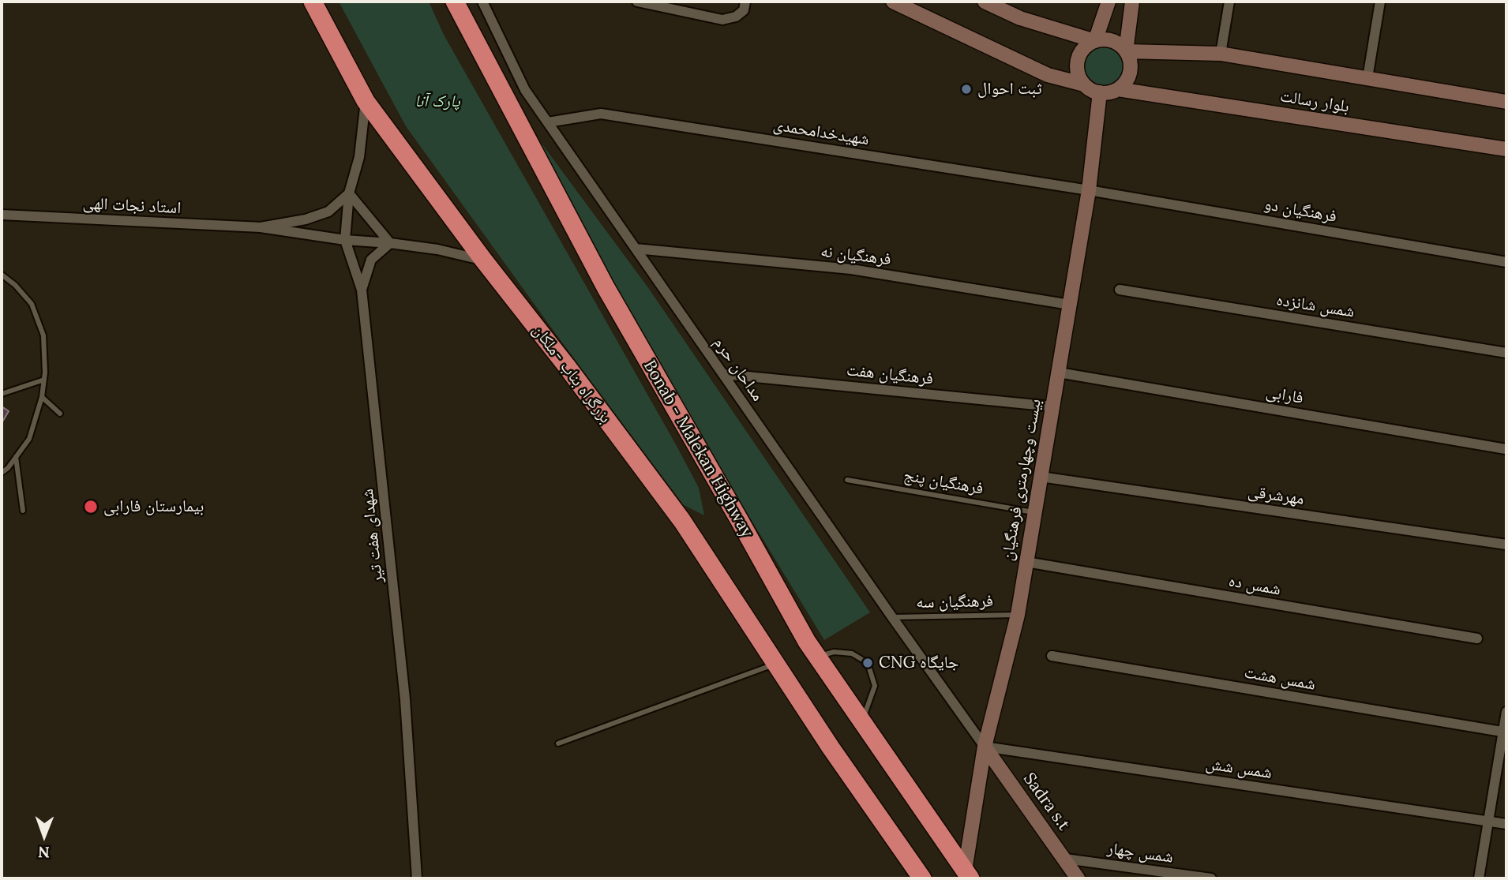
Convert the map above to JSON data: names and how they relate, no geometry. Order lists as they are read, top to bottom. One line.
{"streets":{"highway":["بزرگراه بناب -ملکان","Bonab - Malekan Highway"],"street":["بلوار رسالت","شهیدخدامحمدی","استاد نجات الهی","فرهنگیان دو","فرهنگیان نه","شمس شانزده","مداحان حرم","فرهنگیان هفت","فارابی","بیست وچهارمتری فرهنگیان","مهرشرقی","شهدای هفت تیر","شمس ده","شمس هشت","شمس شش","Sadra s.t","شمس چهار"],"lane":["فرهنگیان پنج","فرهنگیان سه"]},"crossings":[["بلوار رسالت","بیست وچهارمتری فرهنگیان"],["شهیدخدامحمدی","فرهنگیان دو"],["شهیدخدامحمدی","مداحان حرم"],["شهیدخدامحمدی","بیست وچهارمتری فرهنگیان"],["فرهنگیان دو","بیست وچهارمتری فرهنگیان"],["فرهنگیان نه","مداحان حرم"],["فرهنگیان نه","بیست وچهارمتری فرهنگیان"],["مداحان حرم","فرهنگیان هفت"],["مداحان حرم","بیست وچهارمتری فرهنگیان"],["مداحان حرم","فرهنگیان سه"],["مداحان حرم","شمس شش"],["مداحان حرم","Sadra s.t"],["بزرگراه بناب -ملکان","شهدای هفت تیر"],["فرهنگیان هفت","بیست وچهارمتری فرهنگیان"],["فارابی","بیست وچهارمتری فرهنگیان"],["Bonab - Malekan Highway","بیست وچهارمتری فرهنگیان"],["بیست وچهارمتری فرهنگیان","فرهنگیان پنج"],["بیست وچهارمتری فرهنگیان","مهرشرقی"],["بیست وچهارمتری فرهنگیان","شمس ده"],["بیست وچهارمتری فرهنگیان","فرهنگیان سه"],["بیست وچهارمتری فرهنگیان","شمس شش"],["بیست وچهارمتری فرهنگیان","Sadra s.t"],["شمس شش","Sadra s.t"],["Sadra s.t","شمس چهار"]],"parks":["پارک آنا"],"places":["ثبت احوال","بیمارستان فارابی","CNG جایگاه"],"north":"bottom"}
